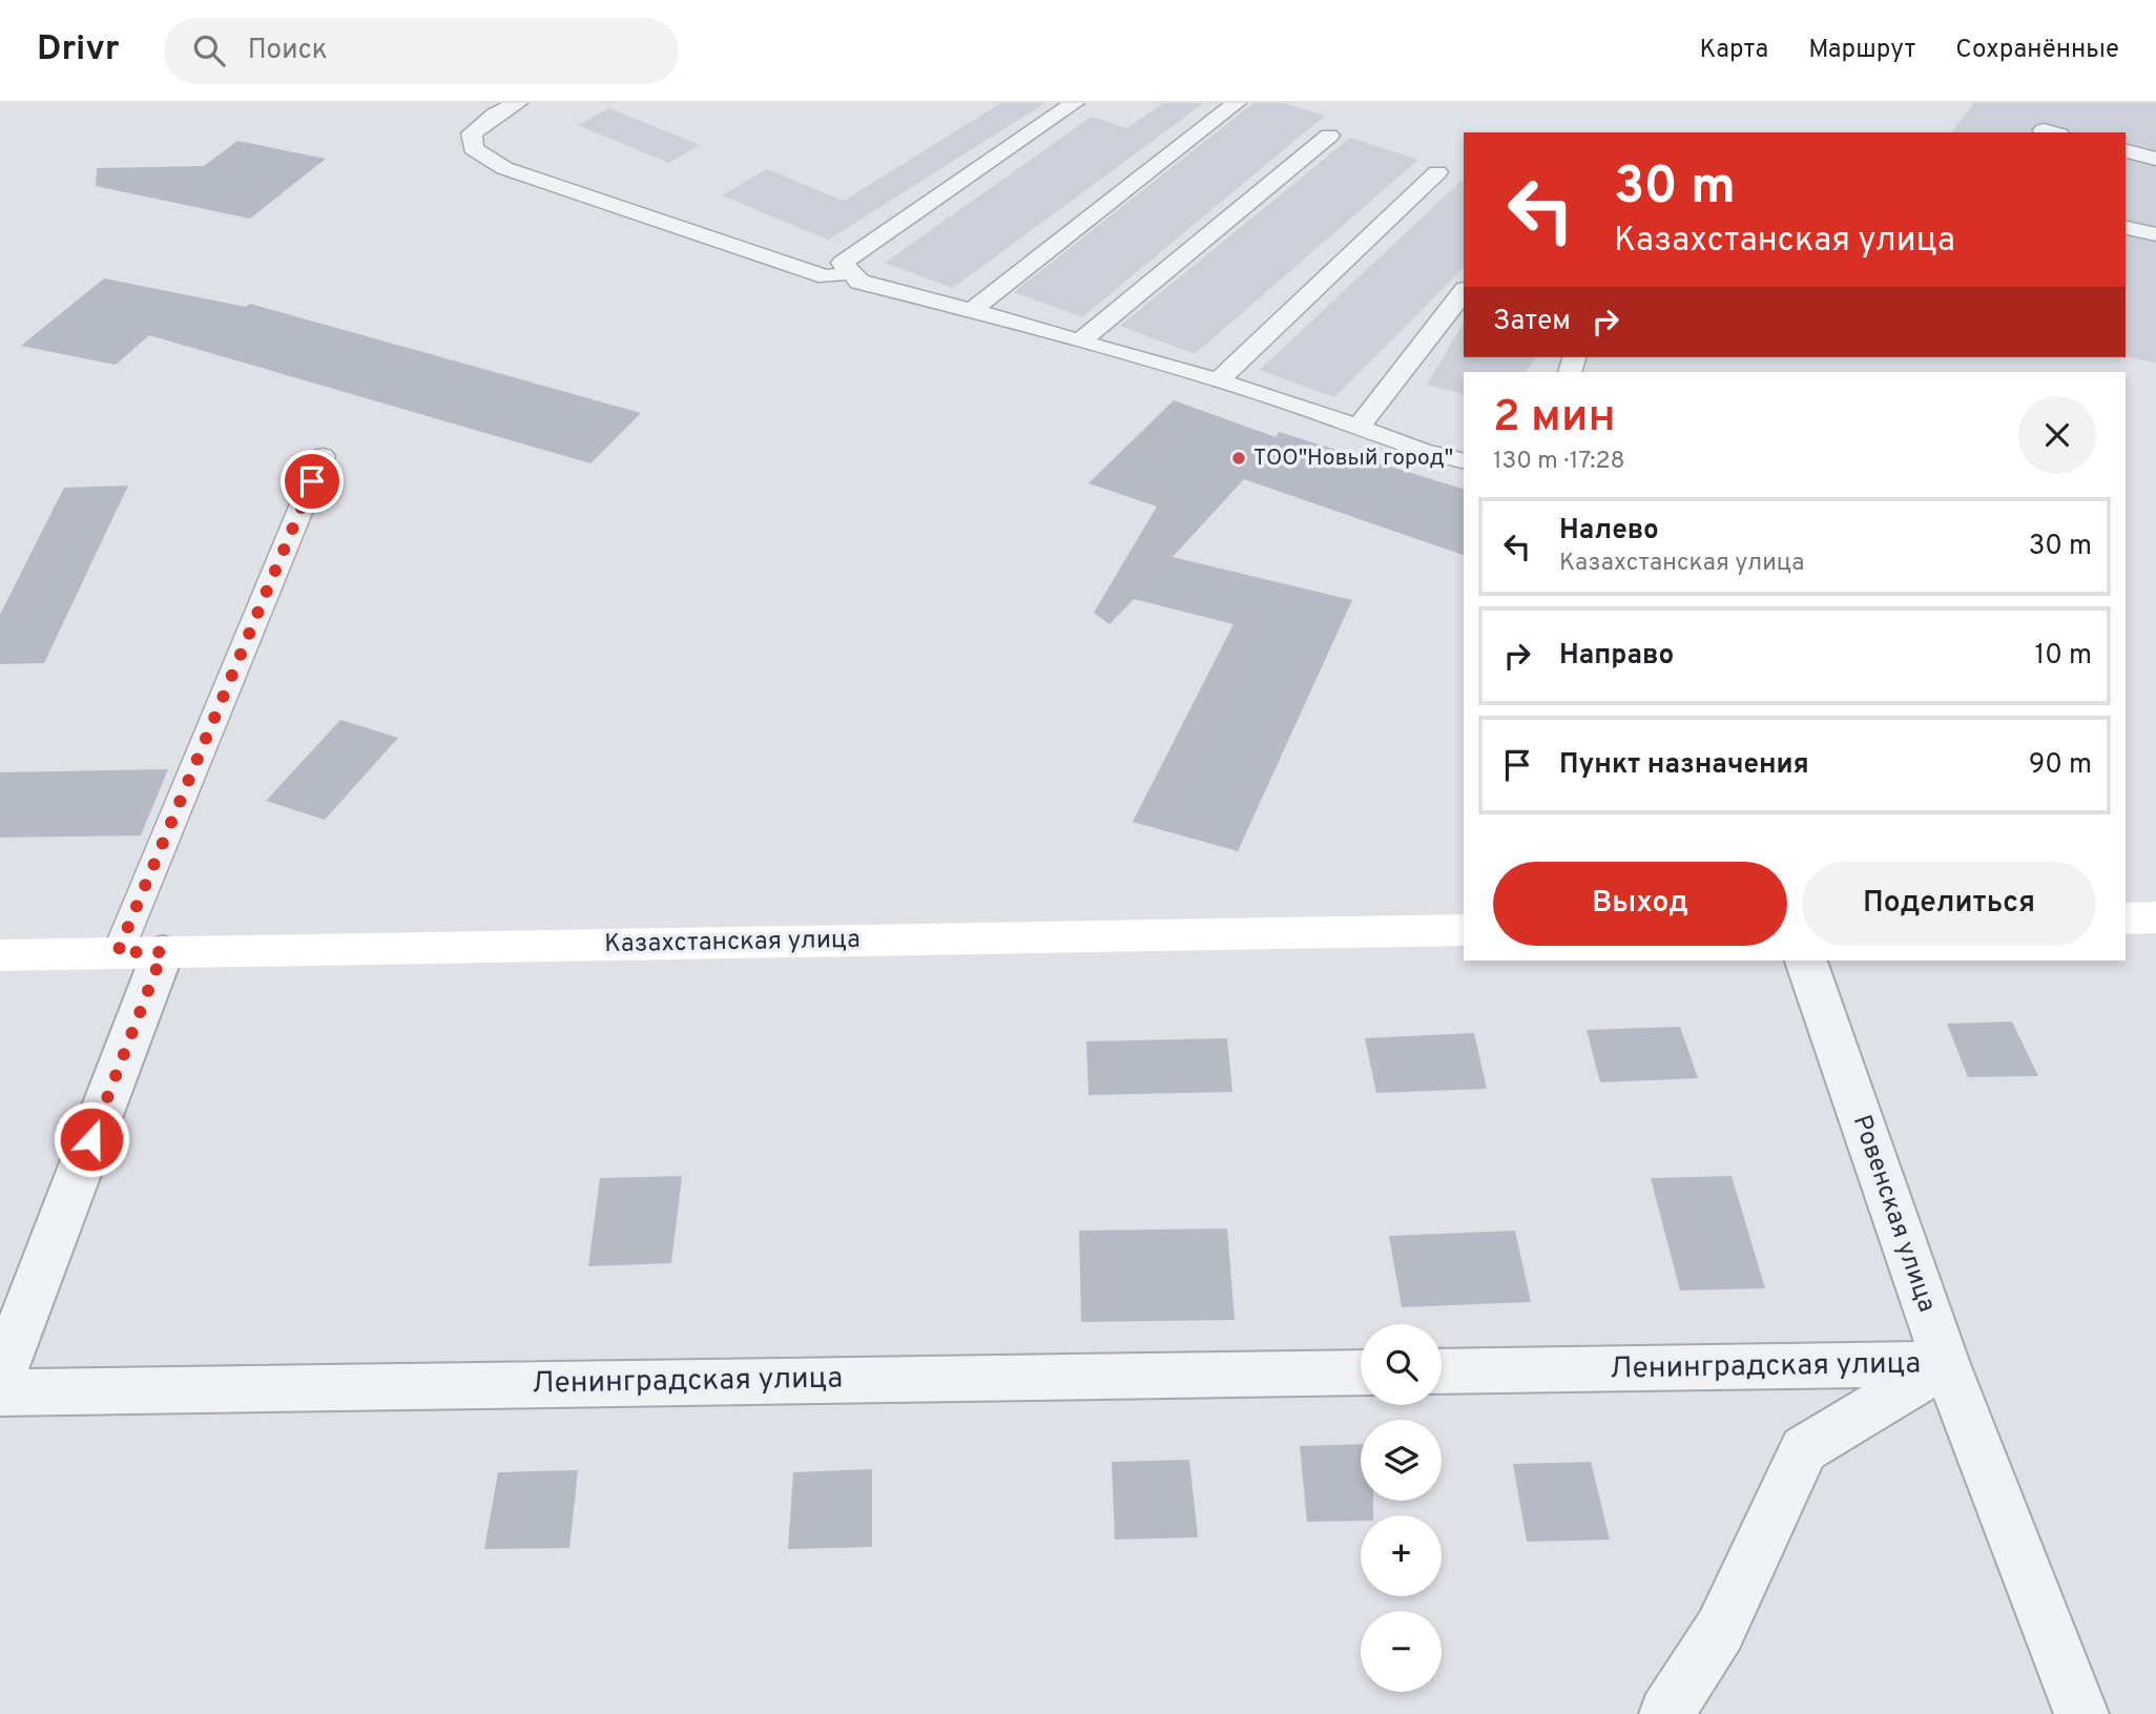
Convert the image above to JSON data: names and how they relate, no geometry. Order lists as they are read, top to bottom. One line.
{"streets":{"main road":["Казахстанская улица"],"street":["Ровенская улица","Ленинградская улица"]},"crossings":[["Ровенская улица","Ленинградская улица"]],"places":["ТОО\"Новый город\""],"page":{"header":"Drivr","search":"Поиск","nav":["Карта","Маршрут","Сохранённые"],"turn":["30 m","Казахстанская улица"],"then":"Затем","heading":["2 мин","130 m · 17:28"],"list":[{"name":"Налево","note":"Казахстанская улица","value":"30 m"},{"name":"Направо","value":"10 m"},{"name":"Пункт назначения","value":"90 m"}],"buttons":["Выход","Поделиться"],"map_buttons":["+","−"]}}
